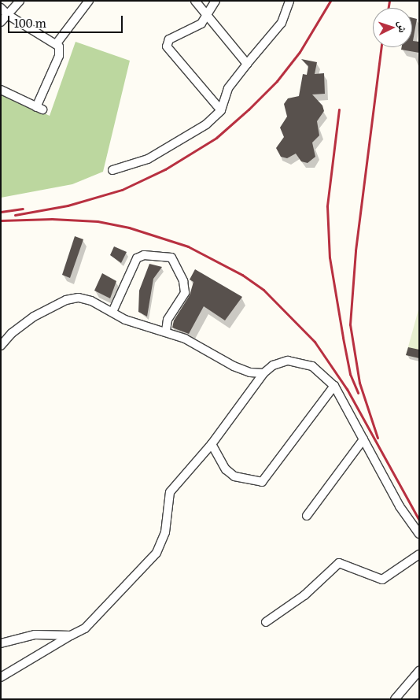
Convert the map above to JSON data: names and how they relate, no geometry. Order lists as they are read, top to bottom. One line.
{"scale_bar":"100 m","north":"right"}
